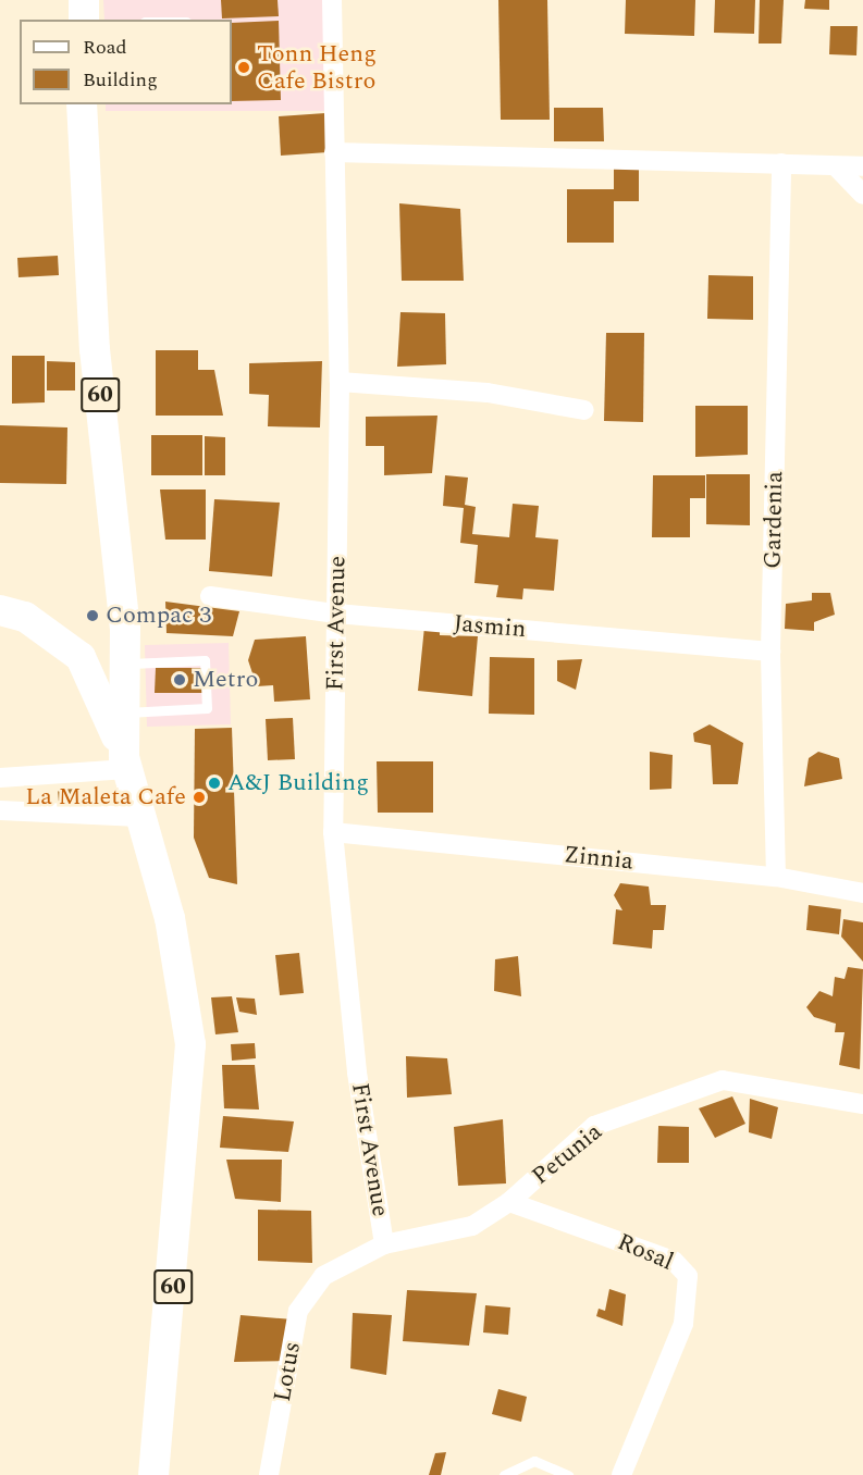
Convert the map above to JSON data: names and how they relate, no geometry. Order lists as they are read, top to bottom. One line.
{"streets":{"main road":["60"],"street":["Gardenia","First Avenue","Jasmin","Zinnia","Petunia","Rosal","Lotus"]},"crossings":[["Gardenia","Jasmin"],["Gardenia","Zinnia"],["First Avenue","Jasmin"],["First Avenue","Zinnia"],["First Avenue","Petunia"],["Petunia","Rosal"],["Petunia","Lotus"]],"places":["Tonn Heng Cafe Bistro","Compac 3","Metro","A&J Building","La Maleta Cafe"],"legend":["Road","Building"]}
